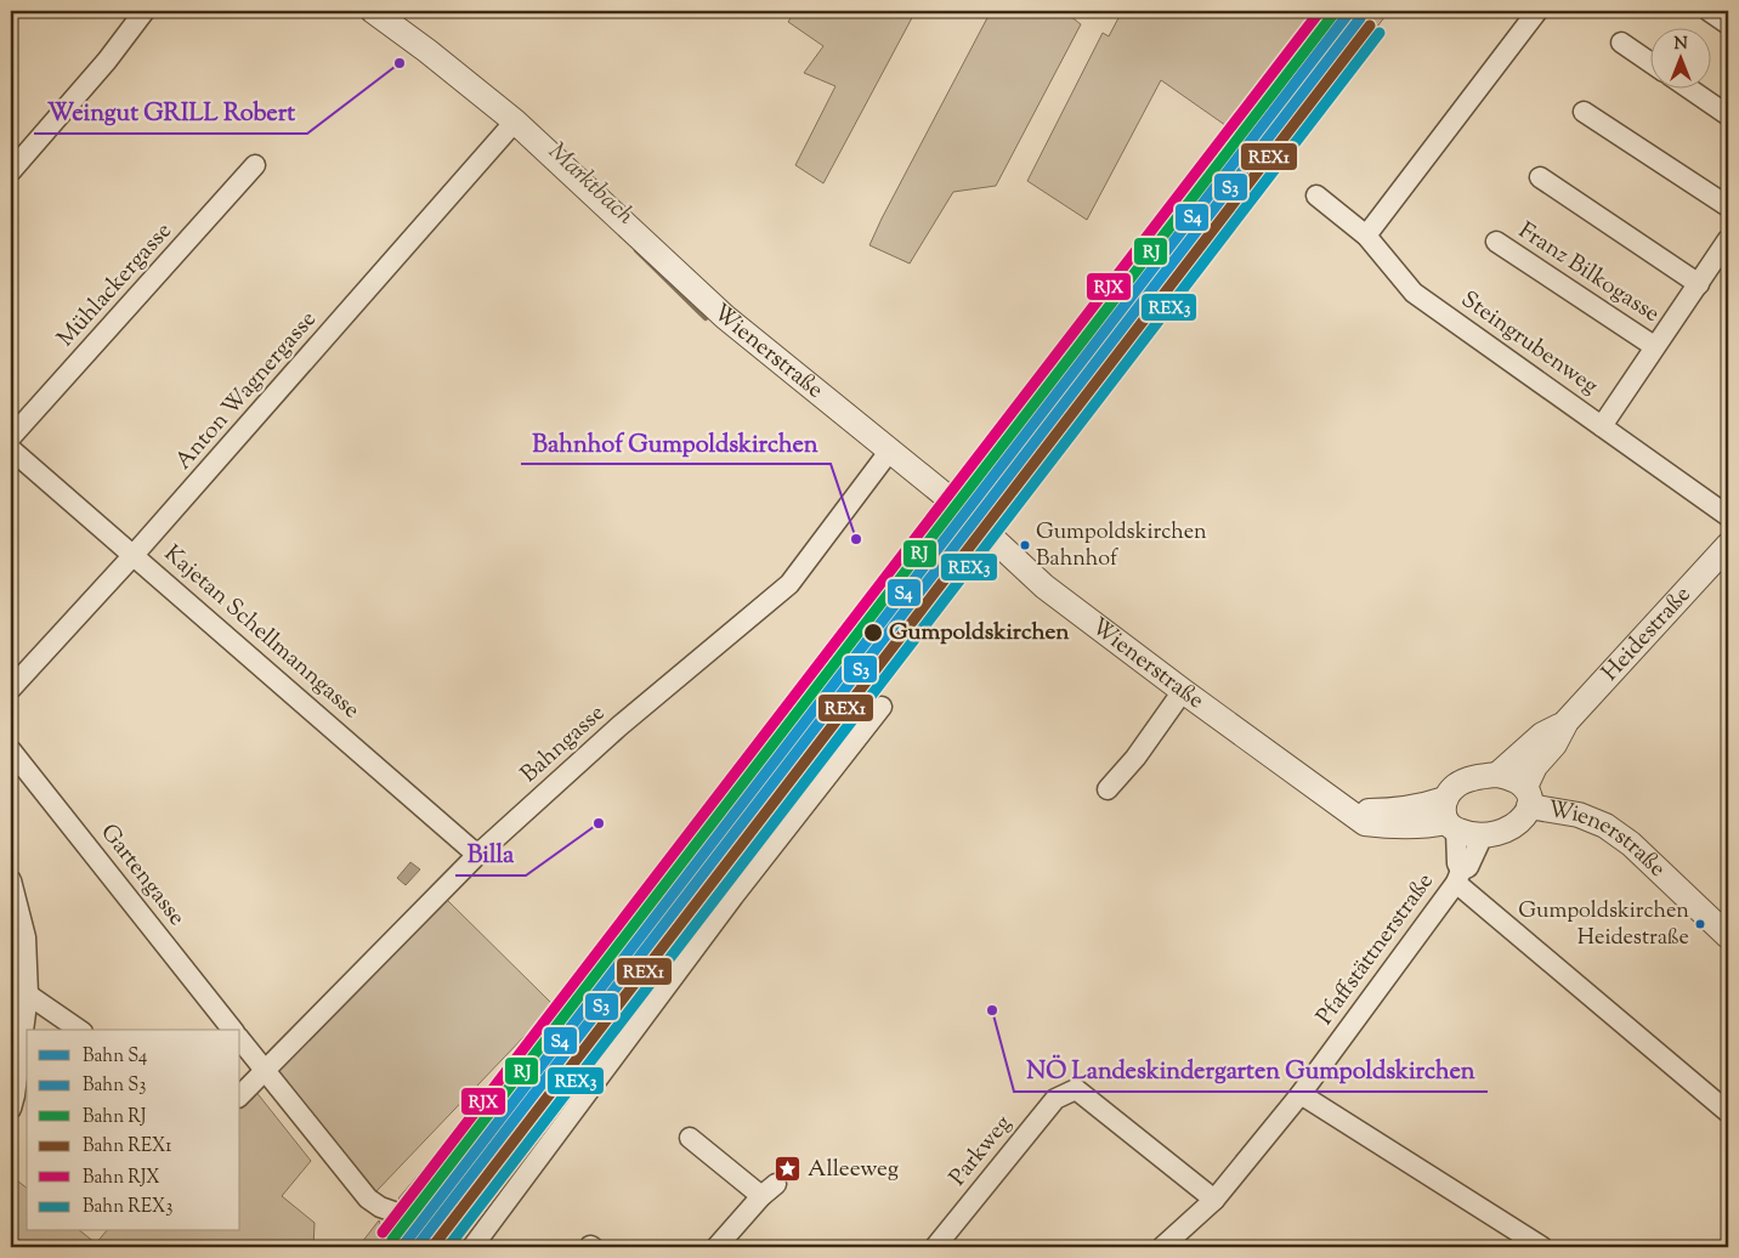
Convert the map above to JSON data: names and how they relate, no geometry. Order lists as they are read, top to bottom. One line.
{"streets":{"street":["Franz Bilkogasse","Mühlackergasse","Steingrubenweg","Wienerstraße","Anton Wagnergasse","Kajetan Schellmanngasse","Heidestraße","Bahngasse","Gartengasse","Pfaffstättnerstraße","Parkweg"]},"crossings":[["Franz Bilkogasse","Steingrubenweg"],["Wienerstraße","Anton Wagnergasse"],["Wienerstraße","Heidestraße"],["Wienerstraße","Bahngasse"],["Wienerstraße","Pfaffstättnerstraße"],["Anton Wagnergasse","Kajetan Schellmanngasse"],["Kajetan Schellmanngasse","Bahngasse"],["Heidestraße","Pfaffstättnerstraße"],["Pfaffstättnerstraße","Parkweg"]],"water":["Marktbach"],"places":{"other":["Weingut GRILL Robert","Bahnhof Gumpoldskirchen","Gumpoldskirchen Bahnhof","Gumpoldskirchen","Billa","Gumpoldskirchen Heidestraße","NÖ Landeskindergarten Gumpoldskirchen"],"place":["Alleeweg"]},"lines":["rail line S4","rail line RJ","rail line RJX","rail line S3","rail line REX1","rail line REX3"],"legend":["Bahn S4","Bahn S3","Bahn RJ","Bahn REX1","Bahn RJX","Bahn REX3"],"north":"top"}
